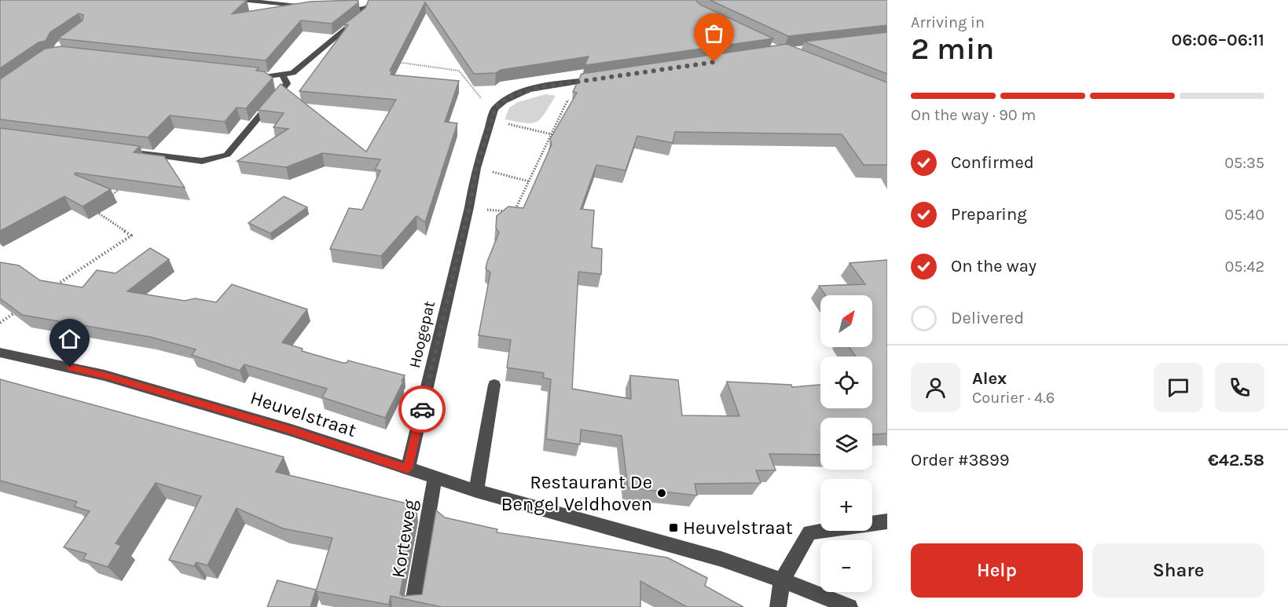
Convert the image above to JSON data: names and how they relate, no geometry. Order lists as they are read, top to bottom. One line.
{"streets":{"street":["Hoogepat","Heuvelstraat","Korteweg"]},"crossings":[["Hoogepat","Heuvelstraat"],["Heuvelstraat","Korteweg"]],"places":{"other":["Restaurant De Bengel Veldhoven"],"transit":["Heuvelstraat"]},"north":"top right","page":{"heading":["2 min","Arriving in","06:06–06:11"],"panel":["Alex","Courier · 4.6","Order #3899","€42.58"],"bar":"On the way · 90 m","list":[["Confirmed","05:35"],["Preparing","05:40"],["On the way","05:42"],"Delivered"],"map_buttons":["+","−"],"buttons":["Help","Share"]}}
